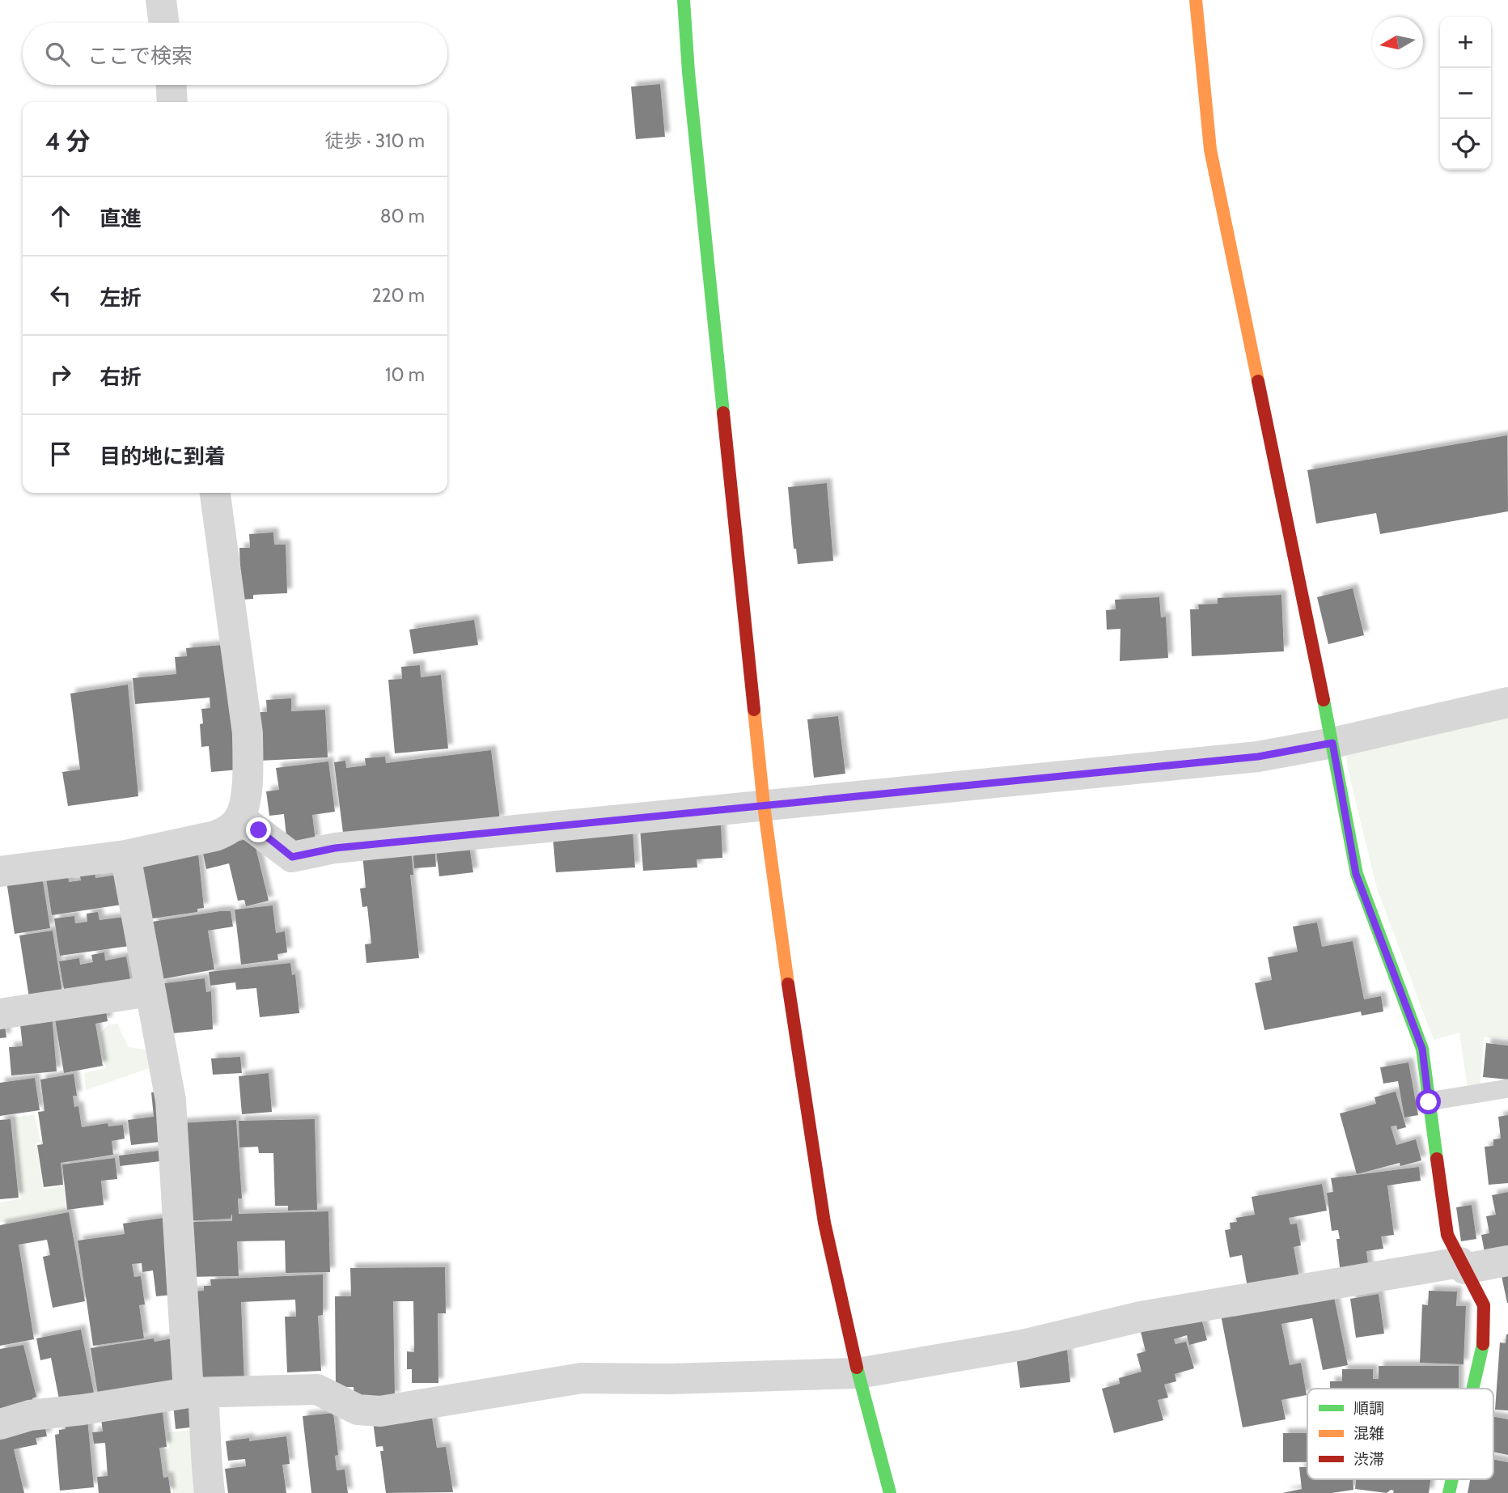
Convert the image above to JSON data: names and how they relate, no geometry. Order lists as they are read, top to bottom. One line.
{"legend":["順調","混雑","渋滞"],"north":"left","page":{"map_buttons":["+","−"],"search":"ここで検索","heading":["4 分","徒歩 · 310 m"],"list":[["直進","80 m"],["左折","220 m"],["右折","10 m"],"目的地に到着"]}}
